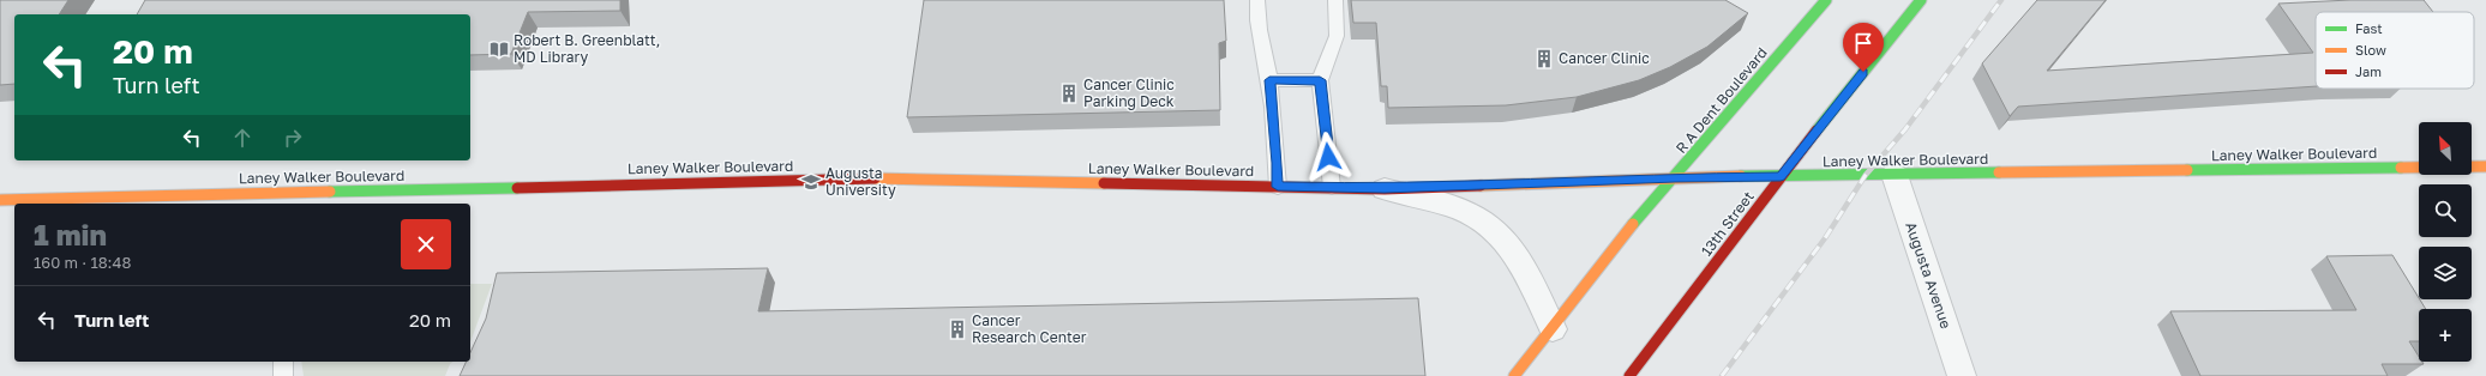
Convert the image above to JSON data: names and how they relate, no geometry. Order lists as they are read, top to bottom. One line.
{"streets":{"main road":["R A Dent Boulevard","Laney Walker Boulevard","13th Street"],"street":["Augusta Avenue"]},"crossings":[["R A Dent Boulevard","Laney Walker Boulevard"],["Laney Walker Boulevard","13th Street"],["Laney Walker Boulevard","Augusta Avenue"]],"places":{"library":["Robert B. Greenblatt, MD Library"],"building":["Cancer Clinic","Cancer Clinic Parking Deck","Cancer Research Center"],"school or university":["Augusta University"]},"legend":["Fast","Slow","Jam"],"north":"top left","page":{"turn":["20 m","Turn left"],"map_buttons":"+","heading":["1 min","160 m · 18:48"],"list":[{"name":"Turn left","value":"20 m"}]}}
